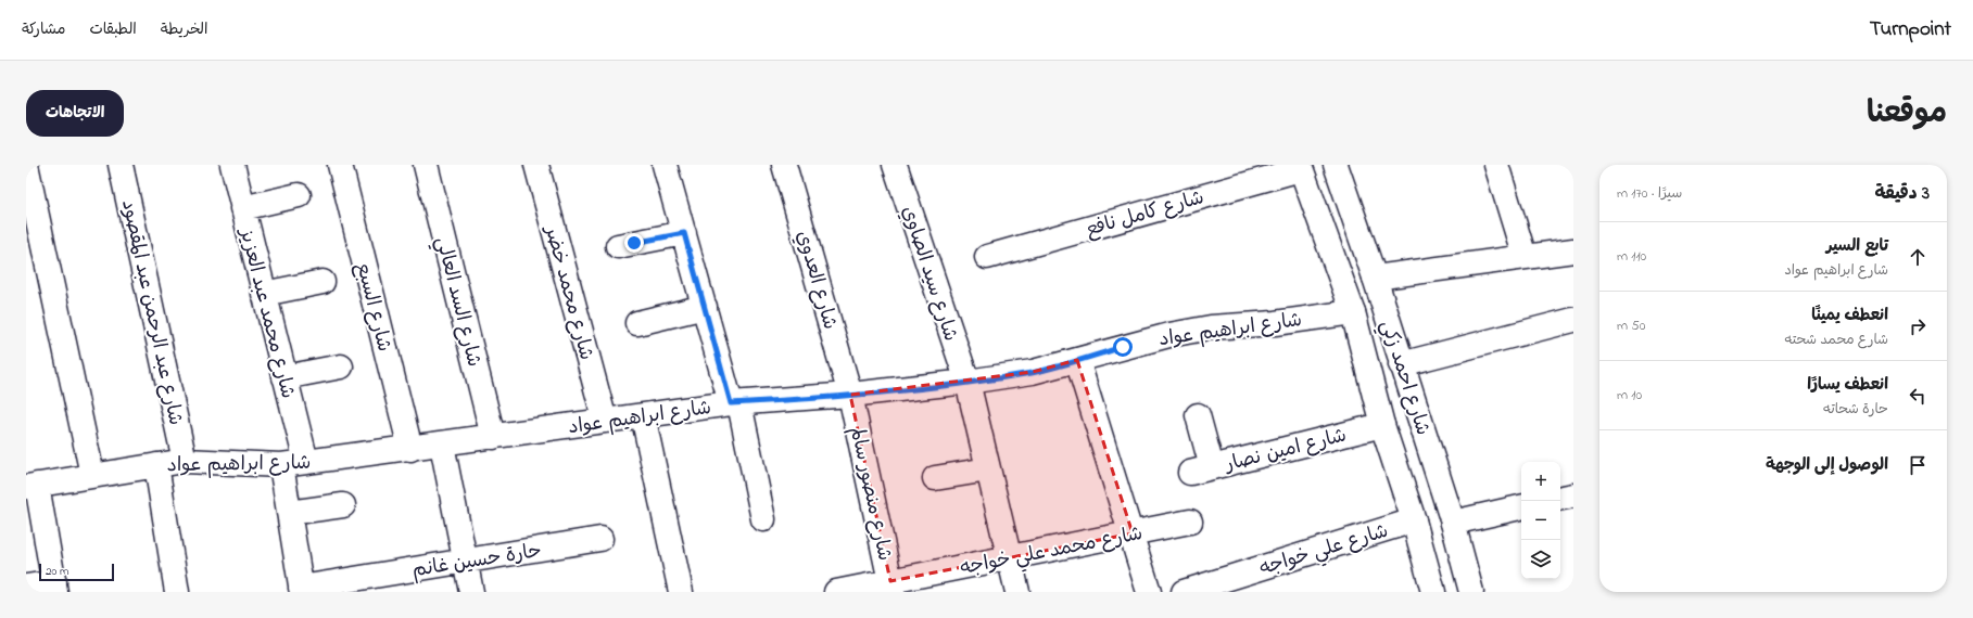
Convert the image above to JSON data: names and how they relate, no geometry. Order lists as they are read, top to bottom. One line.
{"streets":{"street":["شارع كامل نافع","شارع سيد الصاوي","شارع العدوي","شارع محمد خضر","شارع السد العالي","شارع السبع","شارع عبد الرحمن عبد المقصود","شارع محمد عبد العزيز","شارع ابراهيم عواد","شارع احمد زكي","شارع امين نصار","شارع منصور سالم","شارع علي خواجه","شارع محمد علي خواجه","حارة حسين غانم"]},"crossings":[["شارع كامل نافع","شارع احمد زكي"],["شارع سيد الصاوي","شارع ابراهيم عواد"],["شارع سيد الصاوي","شارع محمد علي خواجه"],["شارع العدوي","شارع ابراهيم عواد"],["شارع العدوي","شارع منصور سالم"],["شارع محمد خضر","شارع ابراهيم عواد"],["شارع السد العالي","شارع ابراهيم عواد"],["شارع السبع","شارع ابراهيم عواد"],["شارع عبد الرحمن عبد المقصود","شارع ابراهيم عواد"],["شارع محمد عبد العزيز","شارع ابراهيم عواد"],["شارع ابراهيم عواد","شارع احمد زكي"],["شارع ابراهيم عواد","شارع منصور سالم"],["شارع احمد زكي","شارع امين نصار"],["شارع احمد زكي","شارع علي خواجه"],["شارع منصور سالم","شارع محمد علي خواجه"]],"scale_bar":"20 m","page":{"header":"Turnpoint","nav":["الخريطة","الطبقات","مشاركة"],"title":"موقعنا","buttons":"الاتجاهات","heading":["3 دقيقة","سيرًا · 170 m"],"list":[["تابع السير","شارع ابراهيم عواد","110 m"],["انعطف يمينًا","شارع محمد شحته","50 m"],["انعطف يسارًا","حارة شحاته","10 m"],"الوصول إلى الوجهة"],"map_buttons":["+","−"],"scale":"20 m"}}
